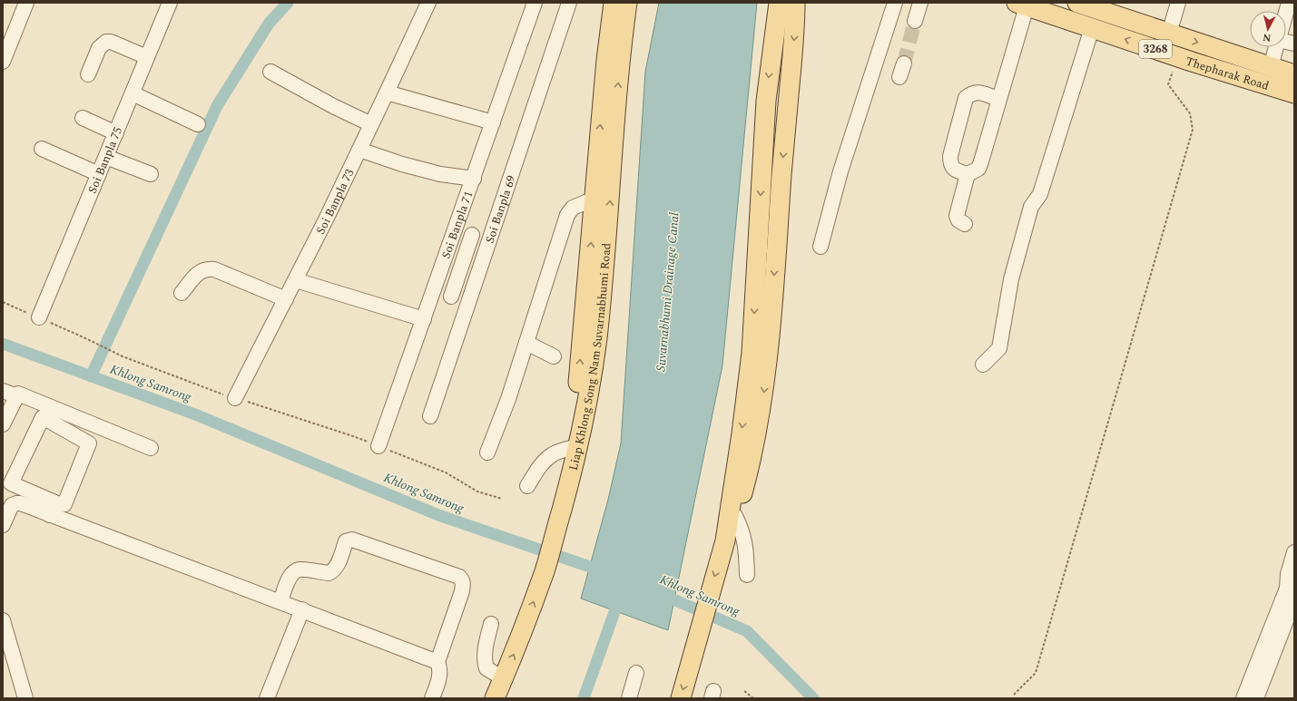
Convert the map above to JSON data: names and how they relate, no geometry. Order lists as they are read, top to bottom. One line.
{"streets":{"main road":["3268","Thepharak Road","Liap Khlong Song Nam Suvarnabhumi Road"],"street":["Soi Banpla 75","Soi Banpla 73","Soi Banpla 69","Soi Banpla 71"]},"water":["Suvarnabhumi Drainage Canal","Khlong Samrong"],"north":"bottom"}
